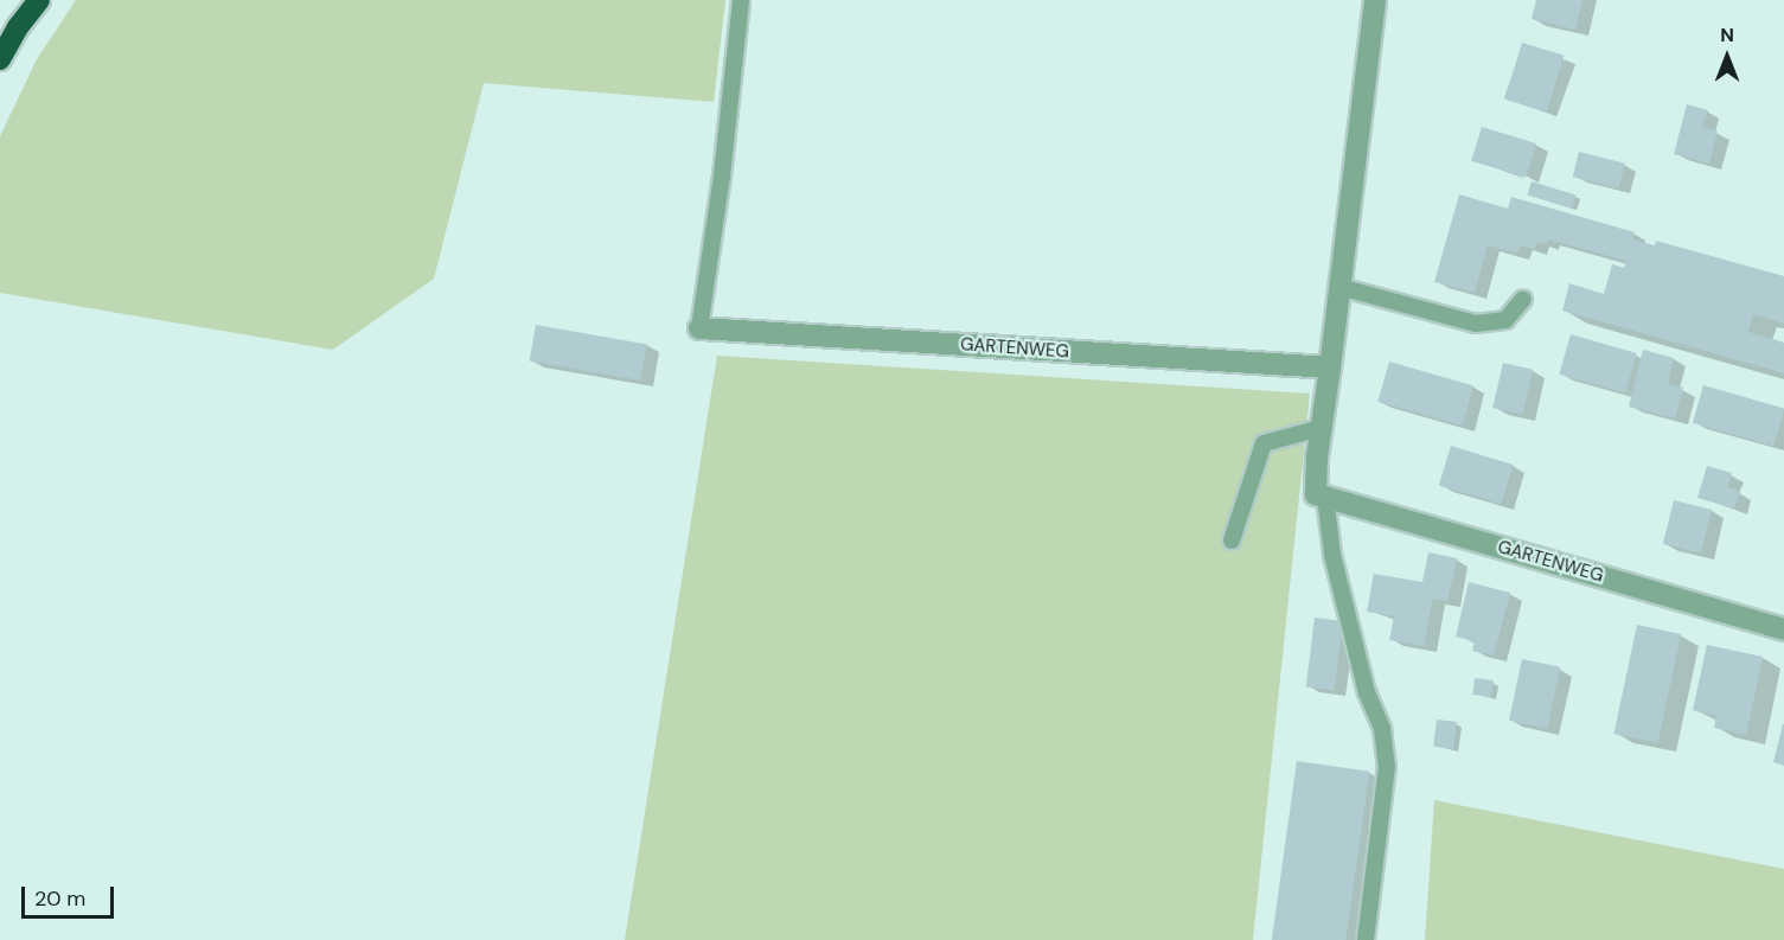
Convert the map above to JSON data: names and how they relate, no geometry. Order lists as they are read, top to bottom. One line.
{"streets":{"street":["GARTENWEG"]},"scale_bar":"20 m","north":"top"}
